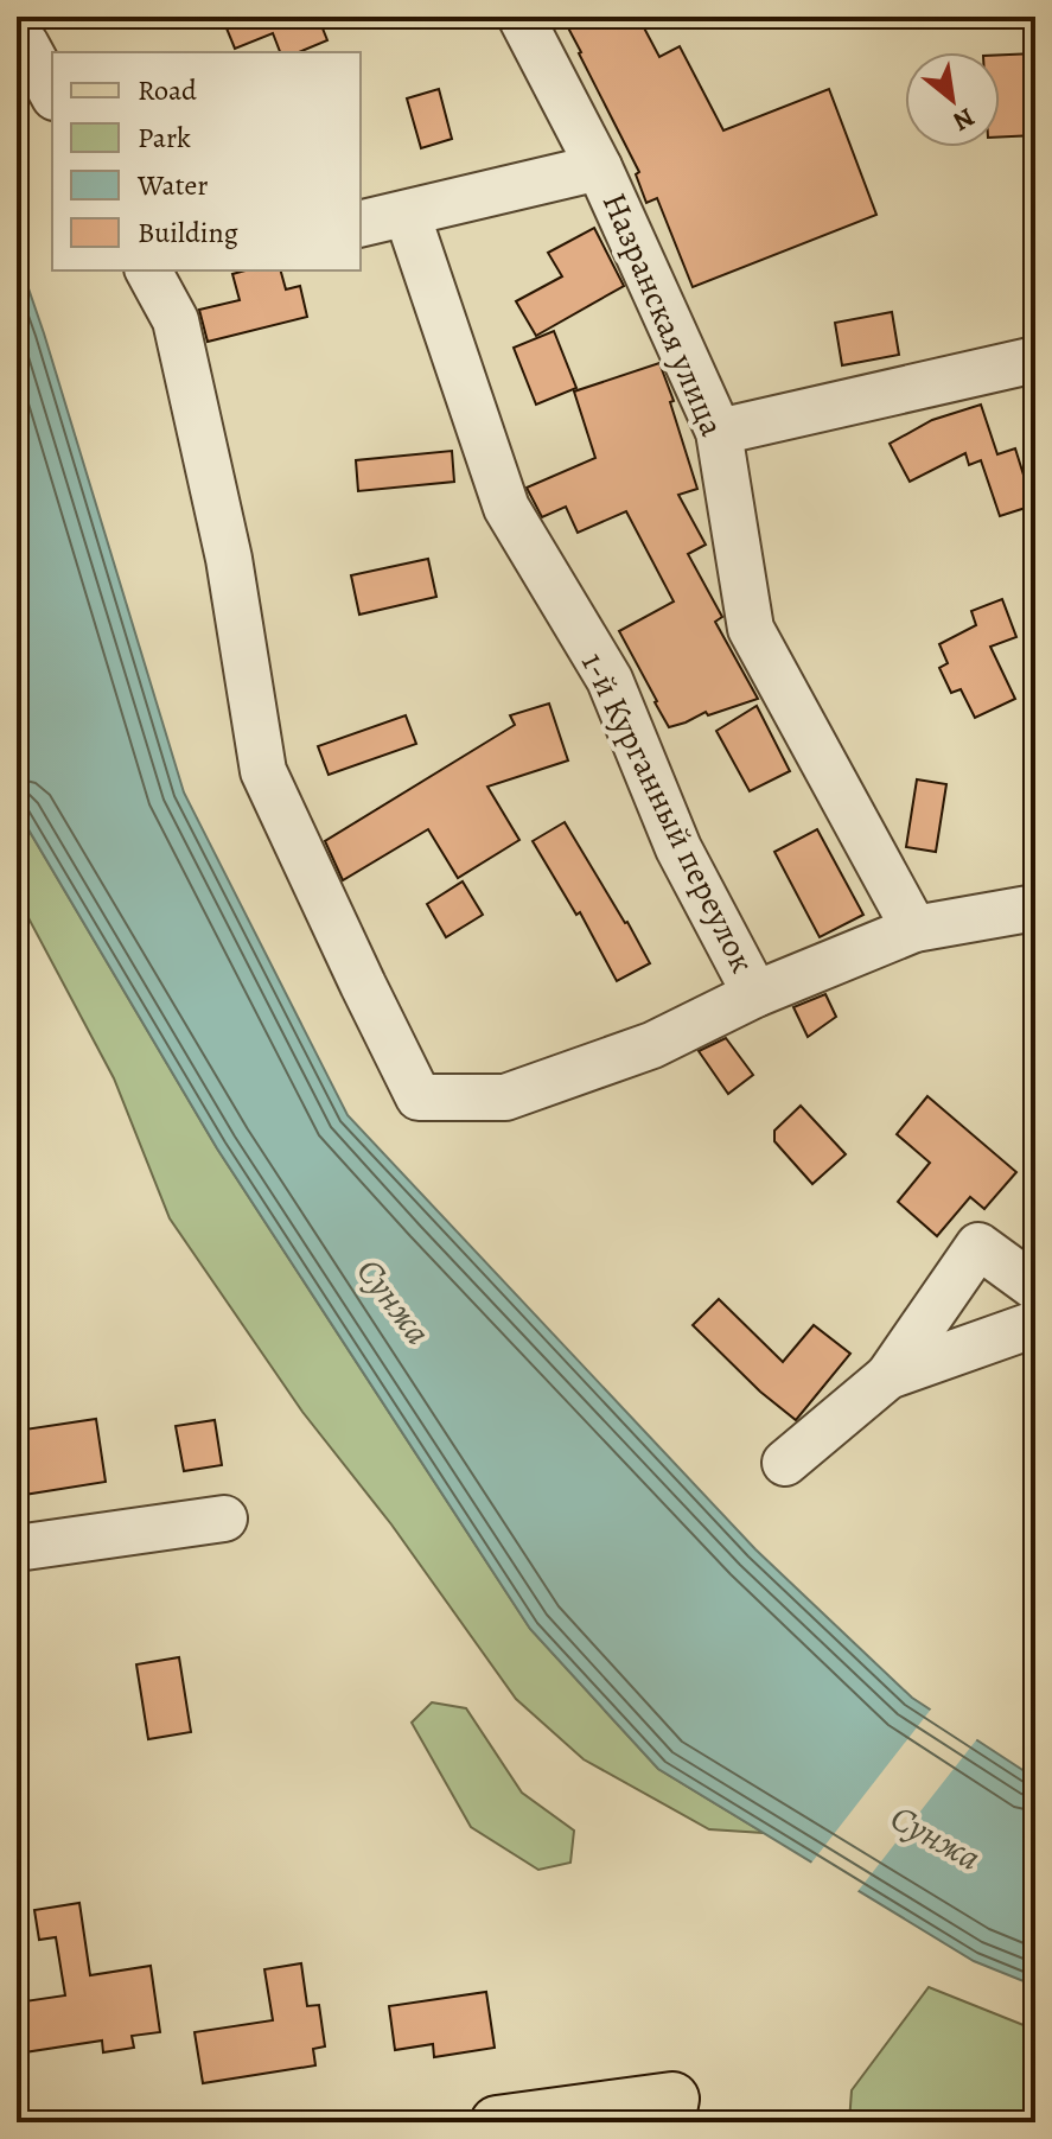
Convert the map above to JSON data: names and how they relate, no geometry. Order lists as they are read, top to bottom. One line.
{"streets":{"street":["Назранская улица","1-й Курганный переулок"]},"water":["Сунжа"],"legend":["Road","Park","Water","Building"],"north":"bottom right"}
